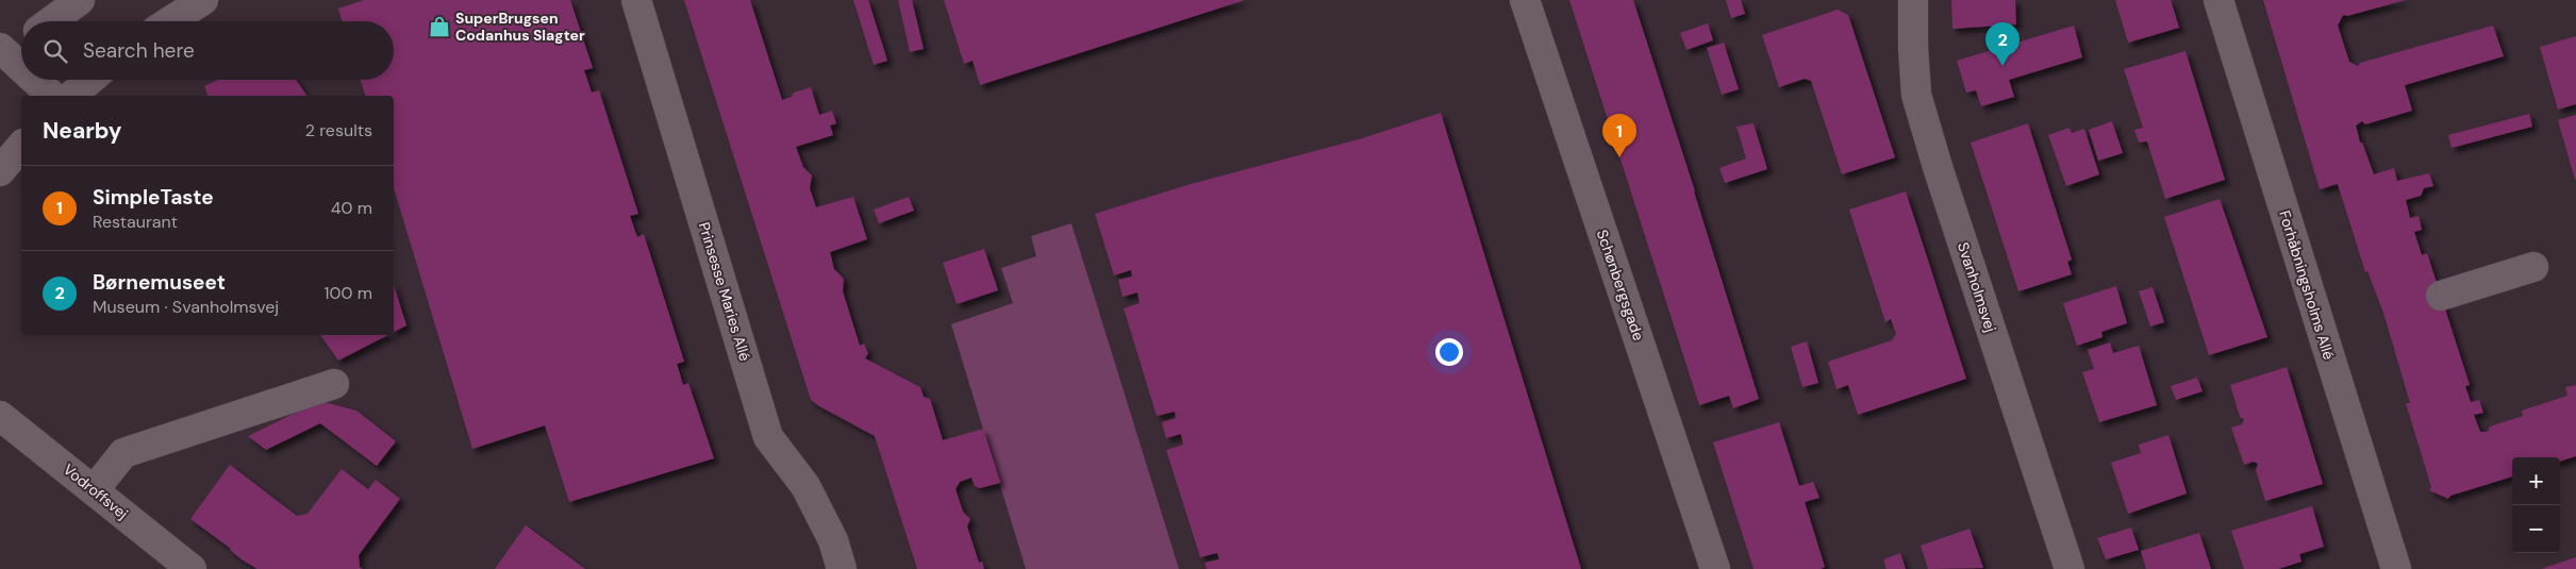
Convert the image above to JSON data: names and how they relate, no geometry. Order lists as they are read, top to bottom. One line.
{"streets":{"street":["Schønbergsgade","Forhåbningsholms Allé","Svanholmsvej","Prinsesse Maries Allé","Vodroffsvej"]},"places":{"shop":["SuperBrugsen Codanhus Slagter"]},"page":{"search":"Search here","pins":["2","1"],"heading":["Nearby","2 results"],"list":[{"mark":"1","name":"SimpleTaste","note":"Restaurant","value":"40 m"},{"mark":"2","name":"Børnemuseet","note":"Museum · Svanholmsvej","value":"100 m"}],"map_buttons":["+","−"]}}
